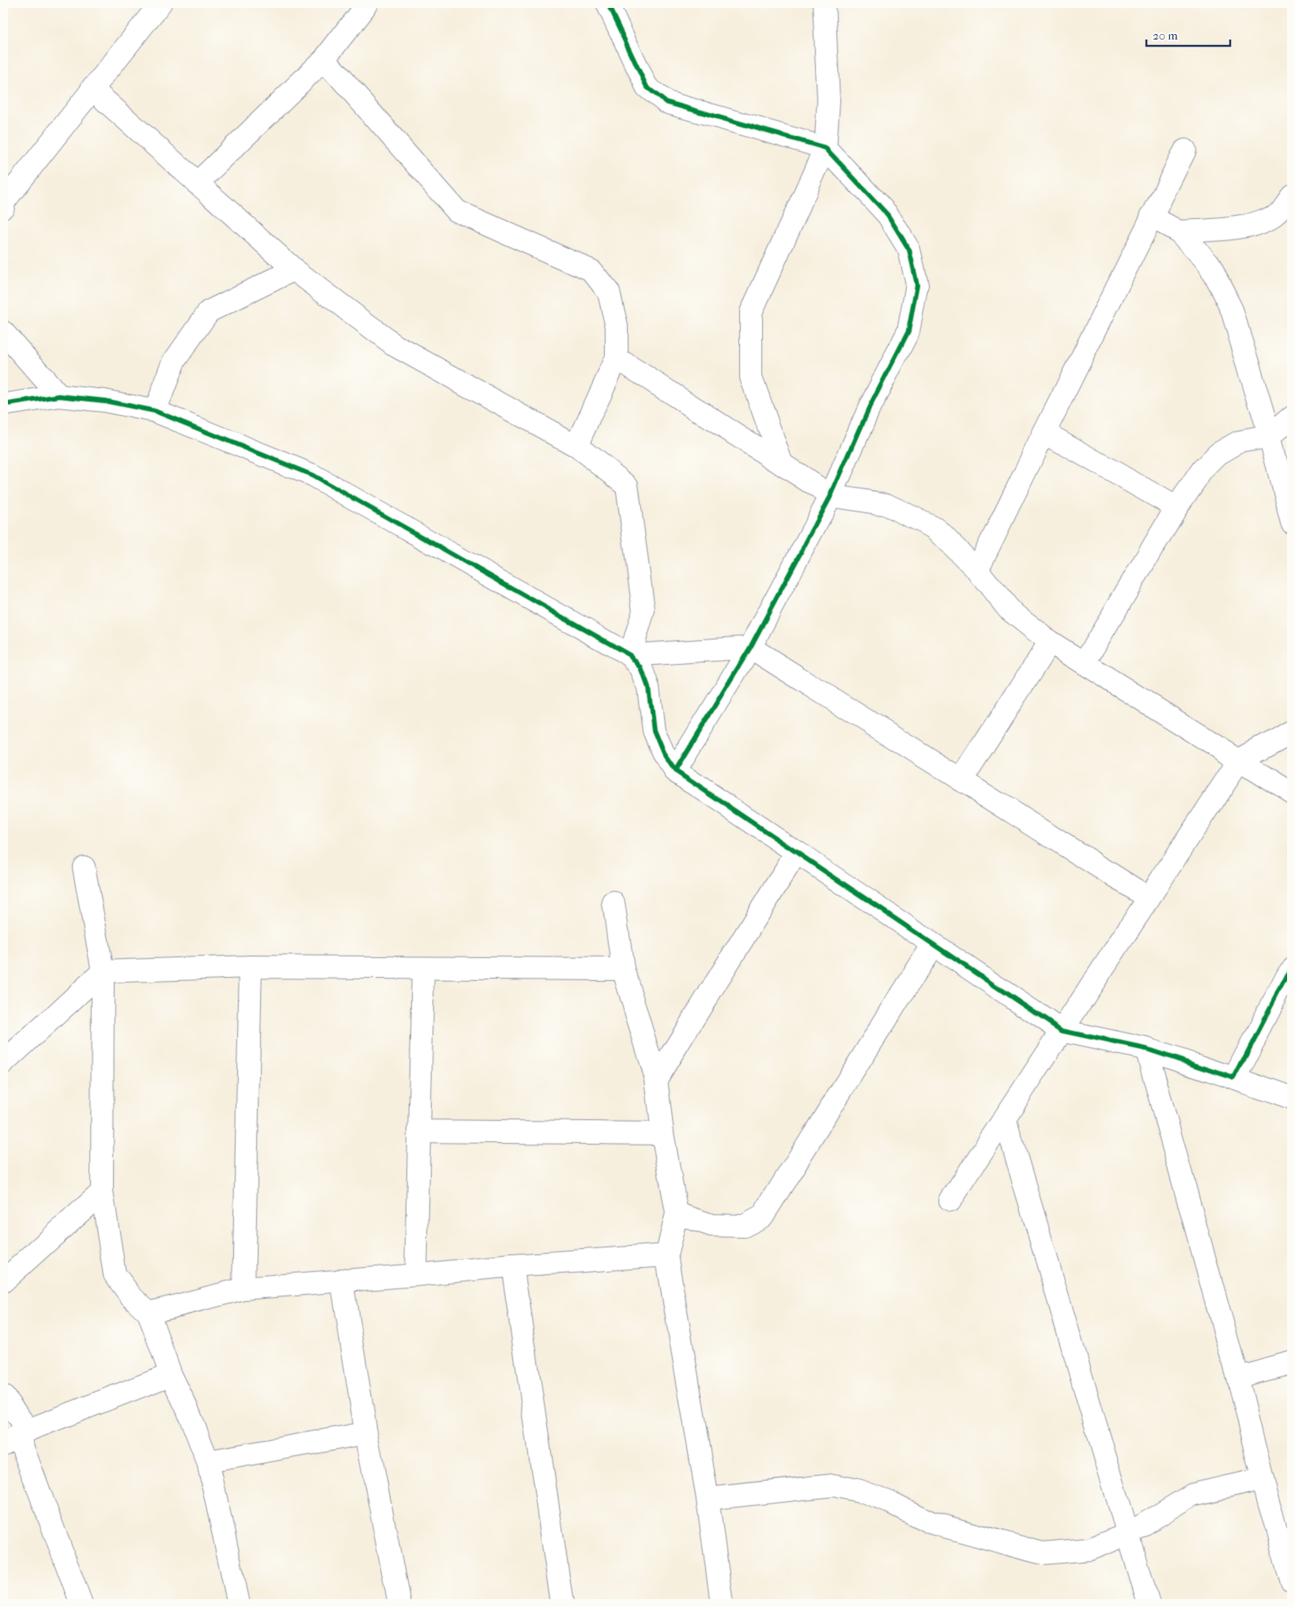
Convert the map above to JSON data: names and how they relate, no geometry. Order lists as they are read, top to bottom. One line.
{"scale_bar":"20 m"}
